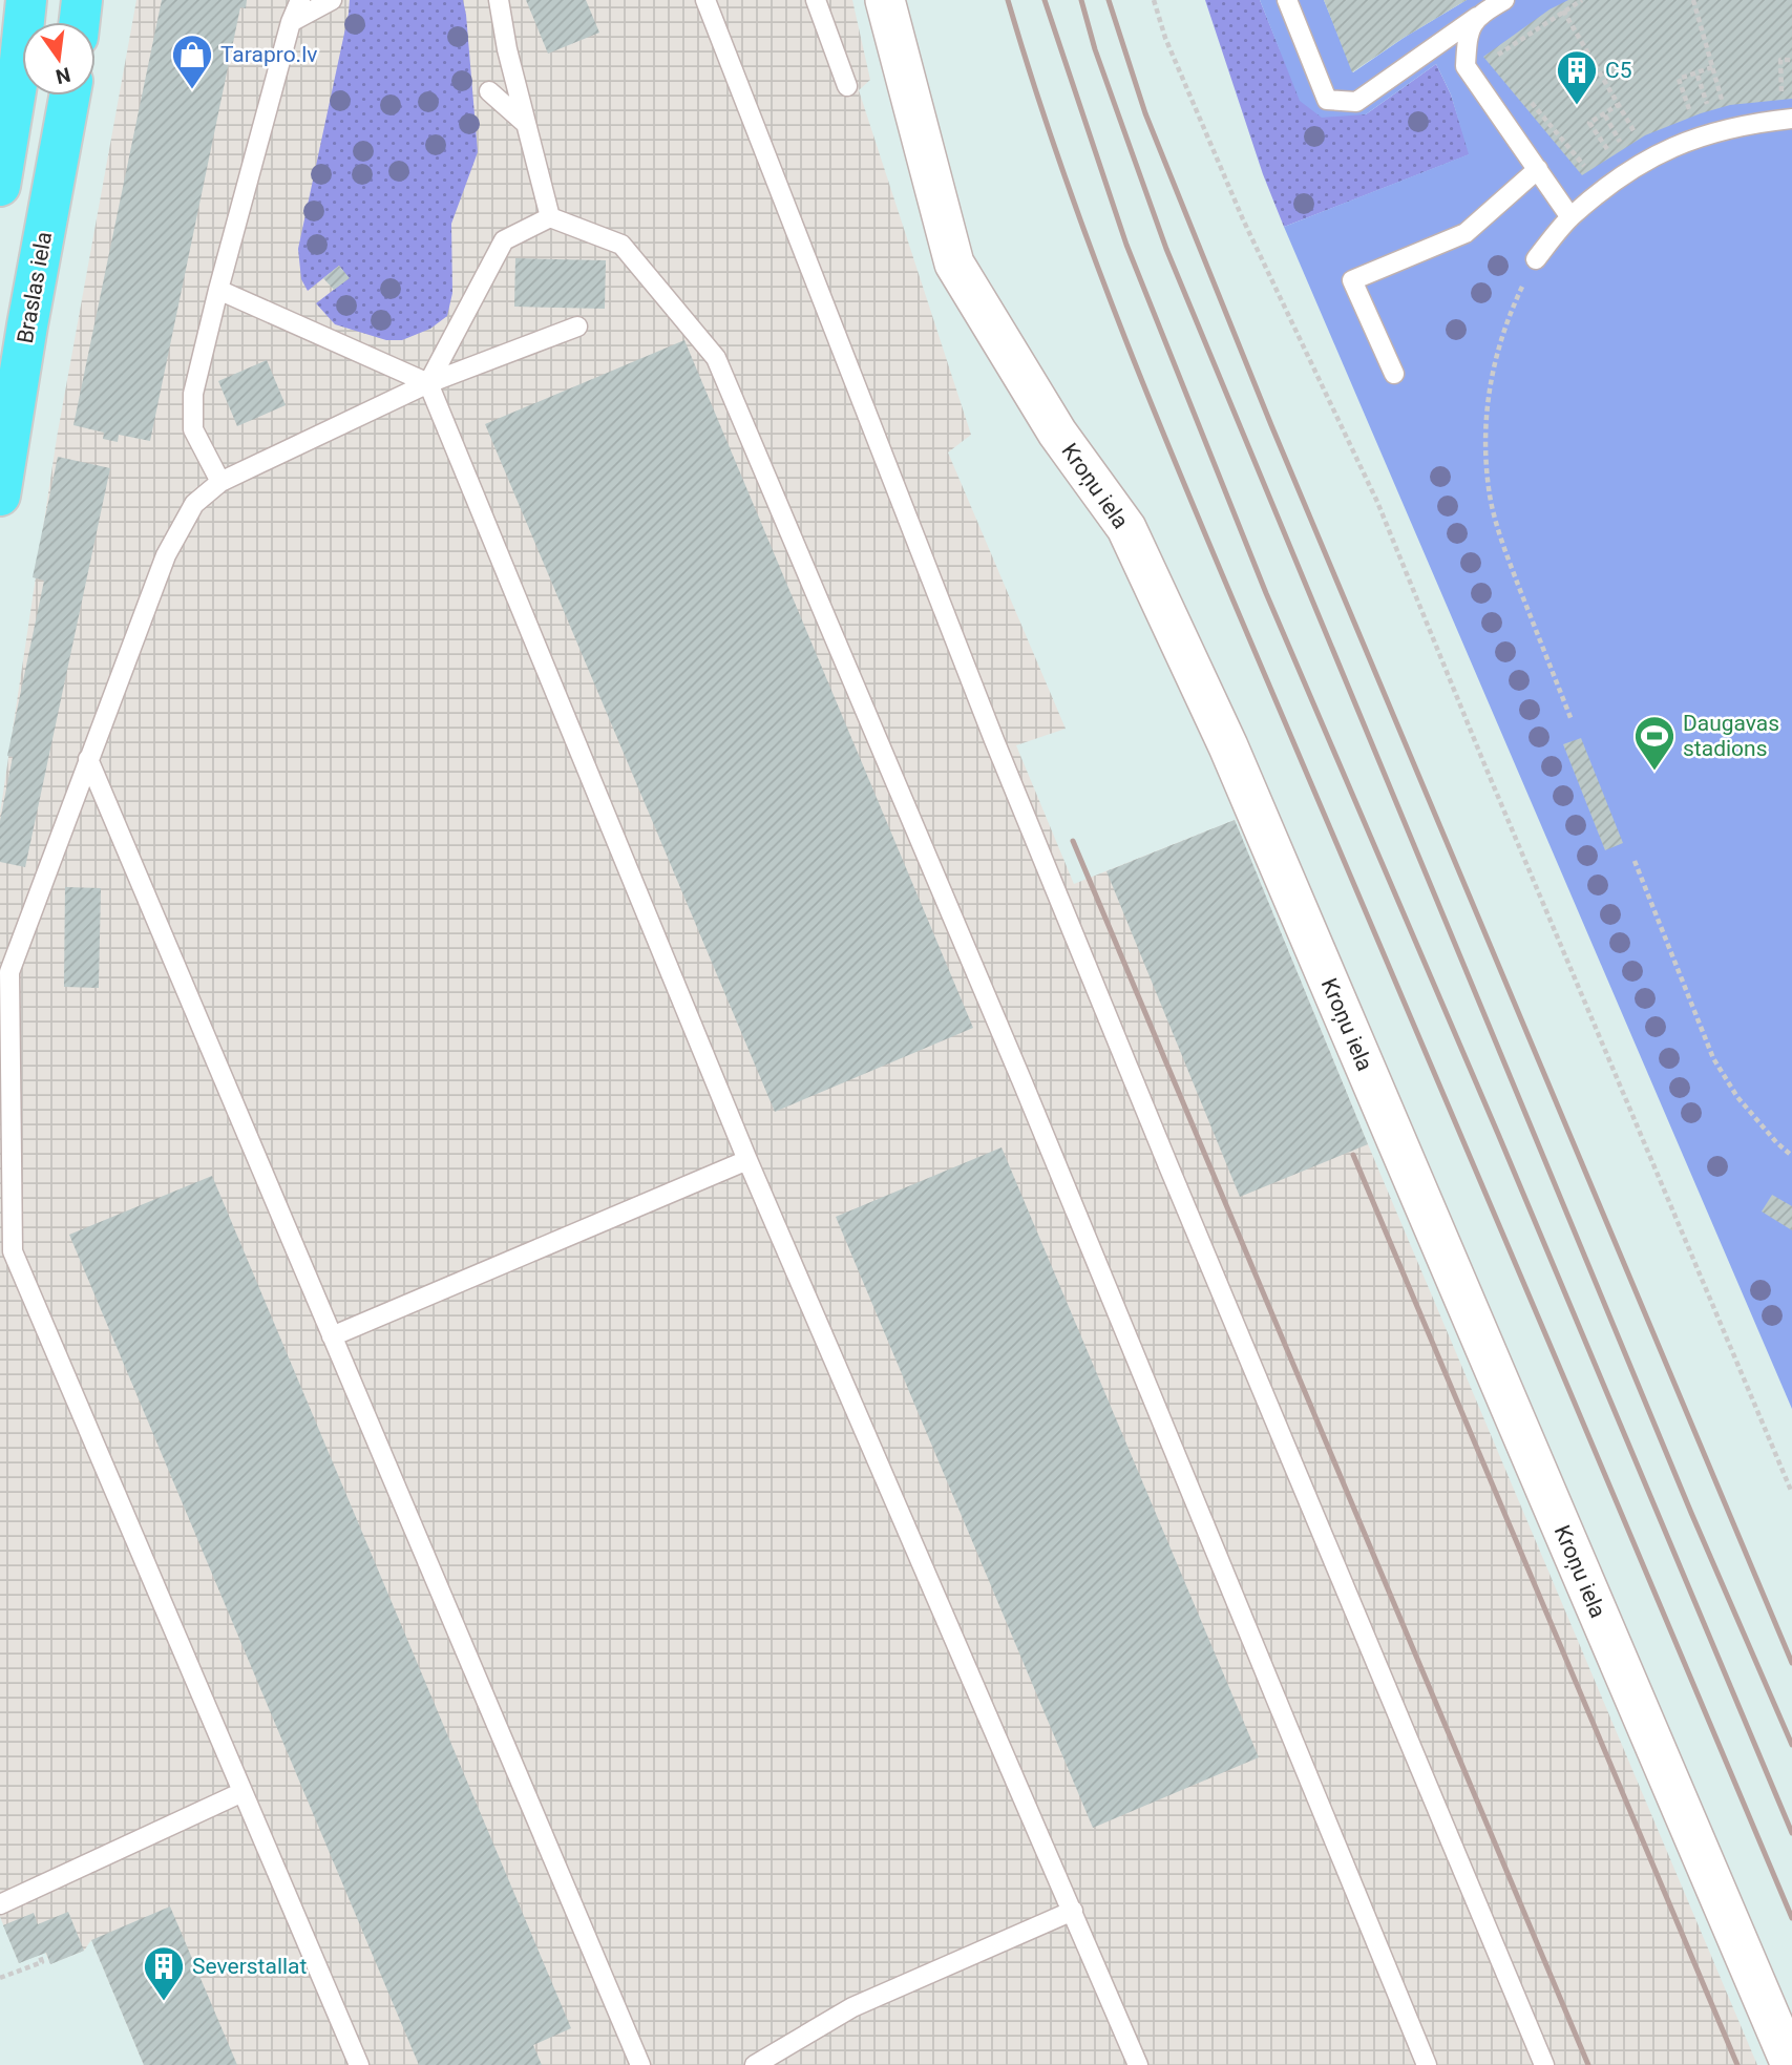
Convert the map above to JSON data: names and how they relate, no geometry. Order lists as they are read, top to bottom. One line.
{"streets":{"main road":["Braslas iela"],"street":["Kroņu iela"]},"places":{"shop":["Tarapro.lv"],"building":["C5","Severstallat"],"sports":["Daugavas stadions"]},"north":"bottom"}
